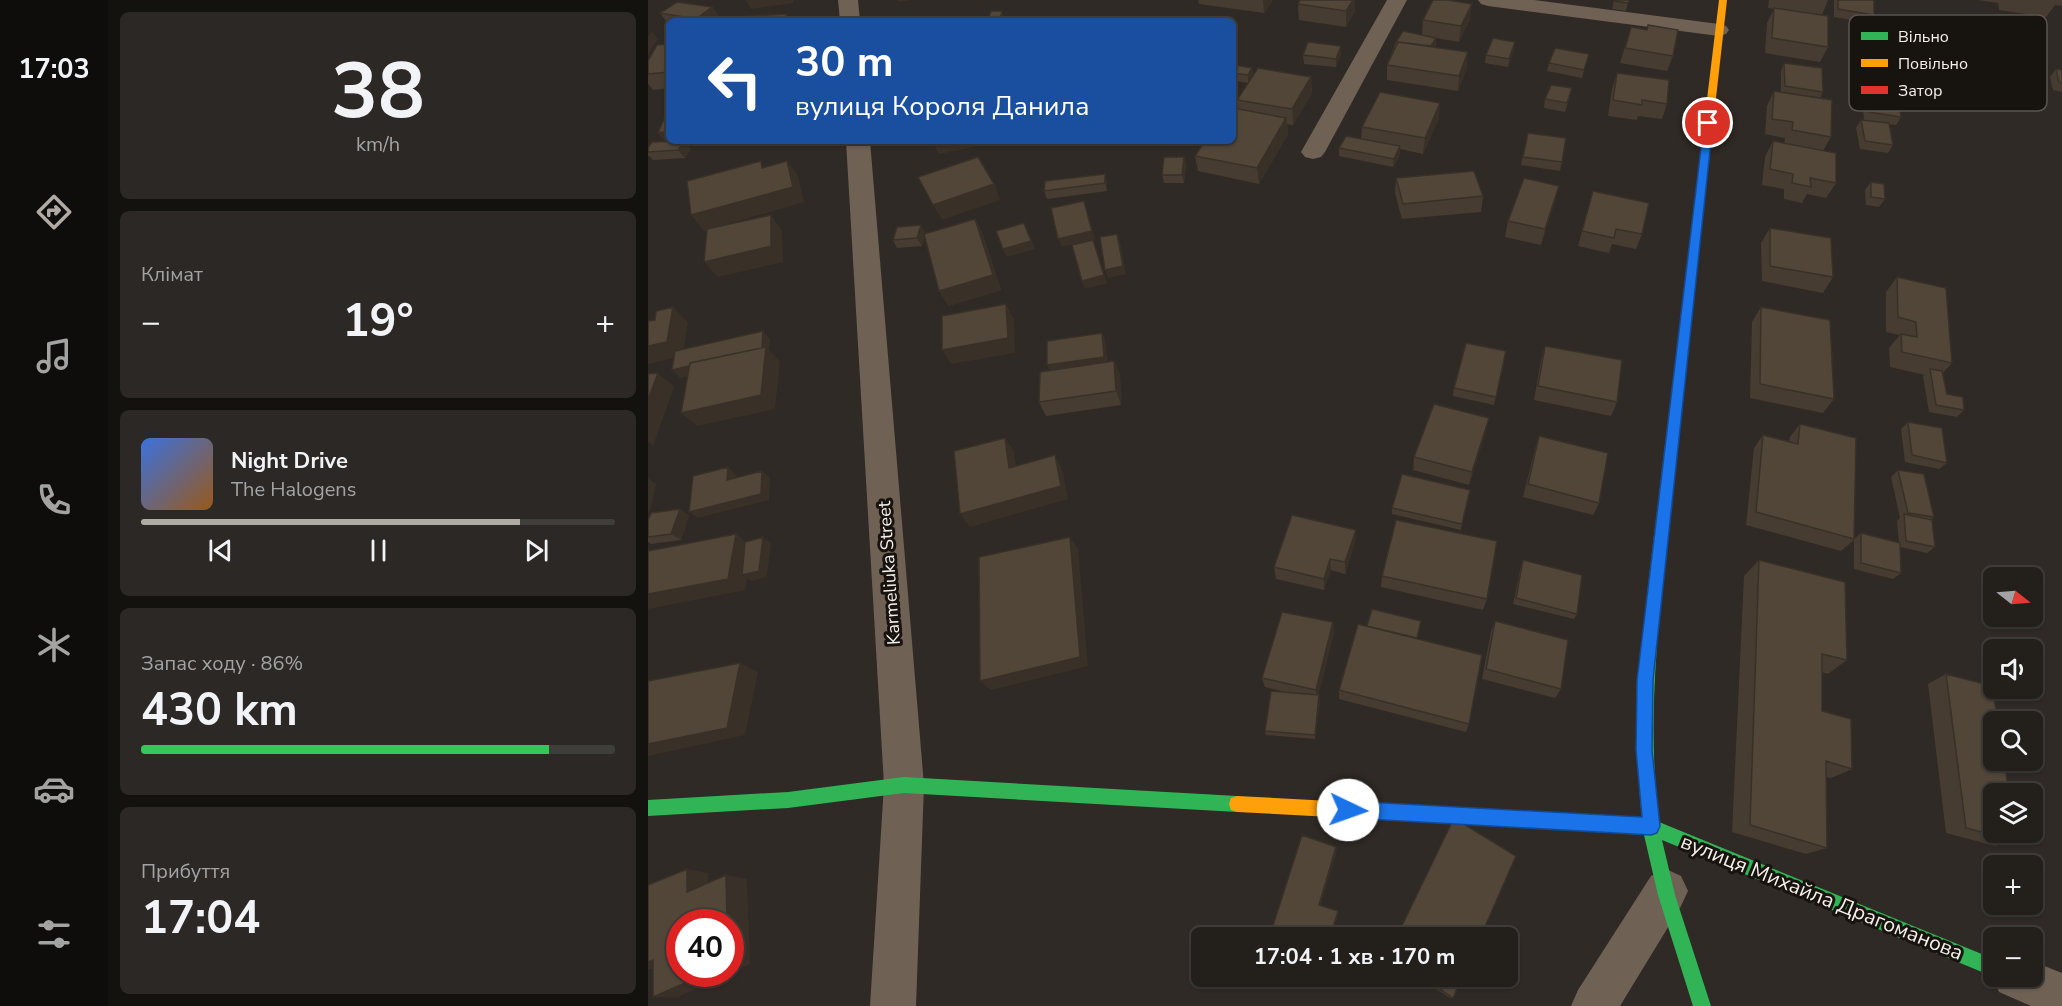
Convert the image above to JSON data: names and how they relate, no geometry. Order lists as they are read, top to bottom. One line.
{"streets":{"main road":["вулиця Михайла Драгоманова"],"street":["Karmeliuka Street"]},"crossings":[["Karmeliuka Street","вулиця Михайла Драгоманова"]],"legend":["Вільно","Повільно","Затор"],"north":"right","page":{"tabs":"17:03","tile":[["38","km/h"],"Клімат",["Запас ходу · 86%","430 km"],["Прибуття","17:04"]],"turn":["30 m","вулиця Короля Данила"],"heat":["−","19°","+"],"song":["Night Drive","The Halogens"],"map_buttons":["+","−"],"limit":"40","trip":"17:04 · 1 хв · 170 m"}}
